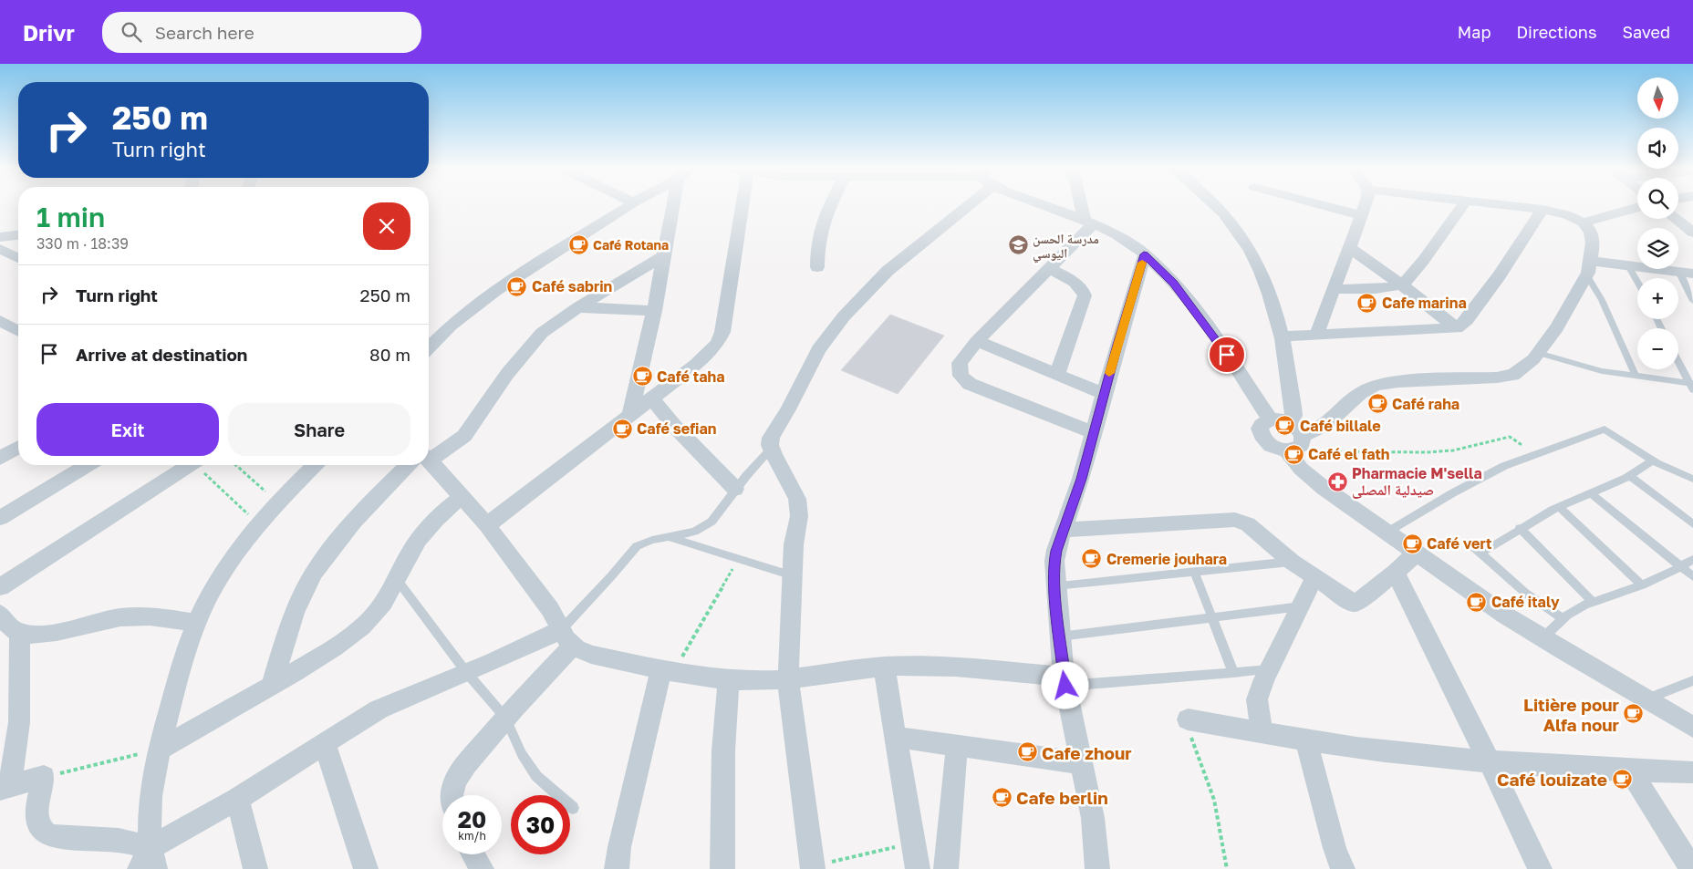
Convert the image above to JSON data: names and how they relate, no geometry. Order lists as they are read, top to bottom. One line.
{"places":{"cafe":["Café Rotana","Café sabrin","Cafe marina","Café taha","Café raha","Café billale","Café sefian","Café el fath","Café vert","Cremerie jouhara","Café italy","Litière pour Alfa nour","Cafe zhour","Café louizate","Cafe berlin"],"school or university":["مدرسة الحسن اليوسي"],"pharmacy":["Pharmacie M'sella صيدلية المصلى"]},"north":"bottom","page":{"header":"Drivr","search":"Search here","nav":["Map","Directions","Saved"],"map_buttons":["+","−"],"turn":["250 m","Turn right"],"heading":["1 min","330 m · 18:39"],"list":[{"name":"Turn right","value":"250 m"},{"name":"Arrive at destination","value":"80 m"}],"buttons":["Exit","Share"],"speed":"20 km/h","limit":"30"}}
